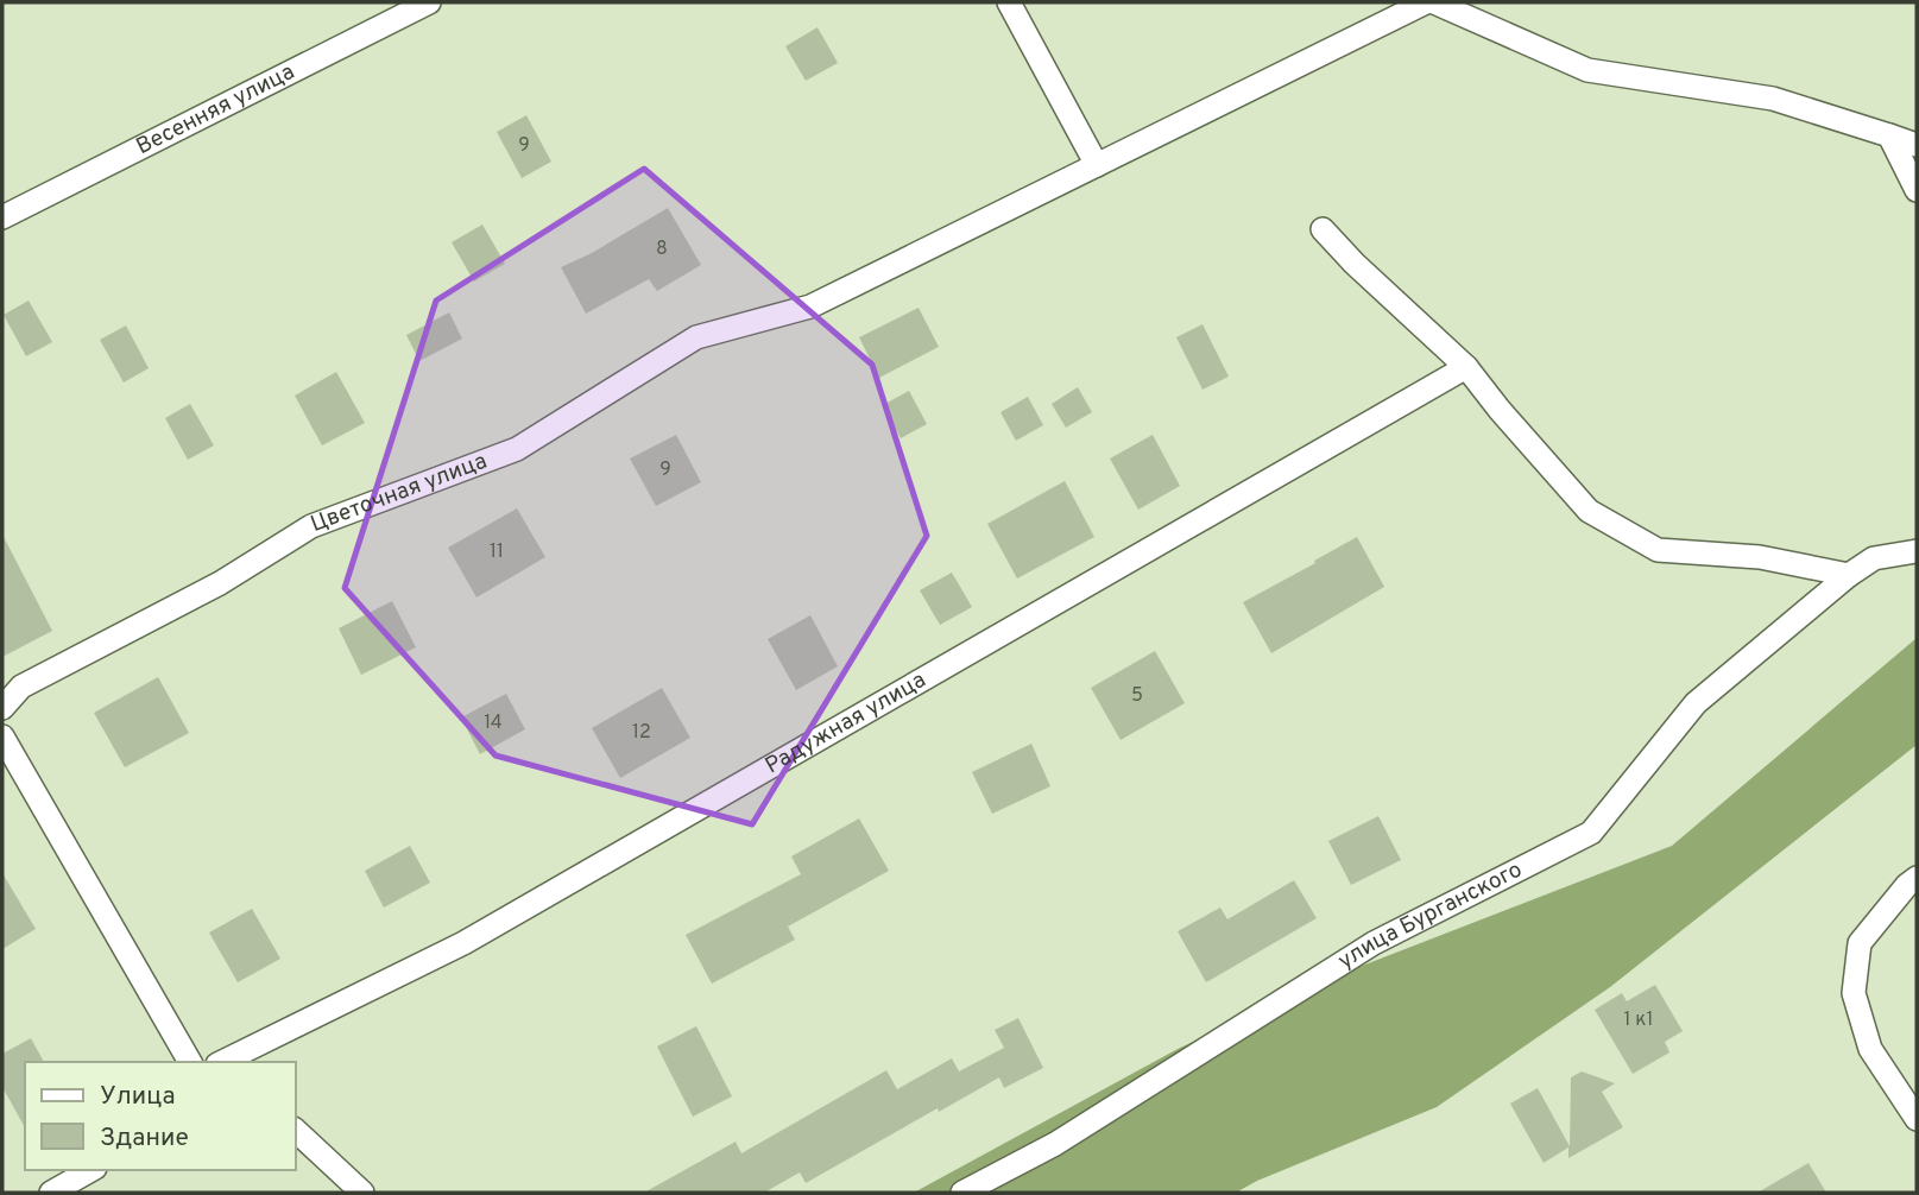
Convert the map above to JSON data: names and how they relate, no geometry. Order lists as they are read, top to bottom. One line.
{"streets":{"street":["Весенняя улица","Цветочная улица","Радужная улица","улица Бурганского"]},"house_numbers":["9","8","9","11","5","14","12","1 к1"],"legend":["Улица","Здание"]}
